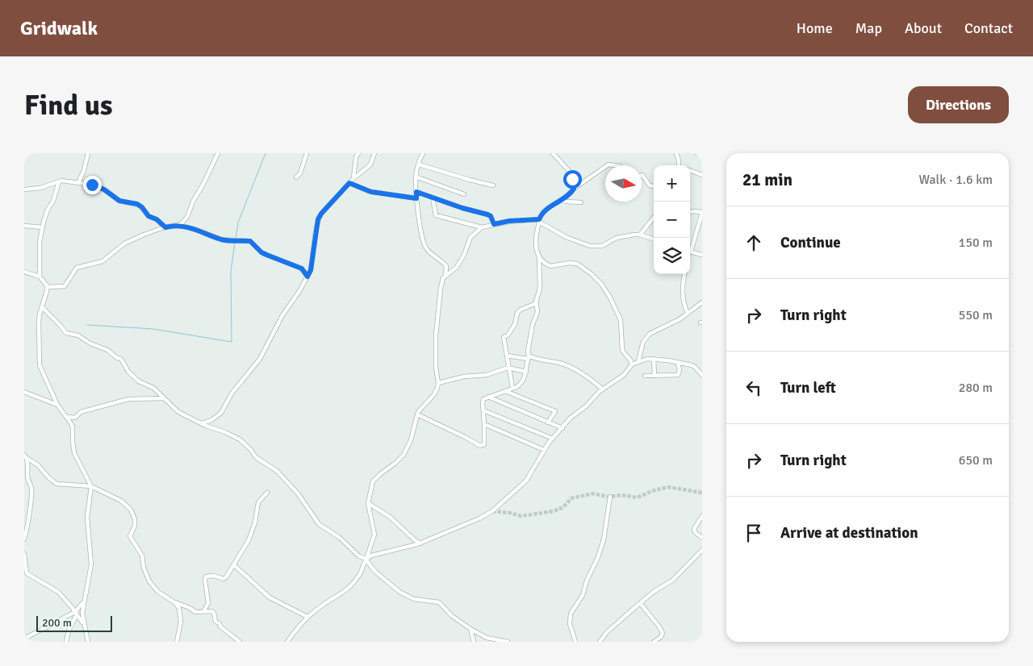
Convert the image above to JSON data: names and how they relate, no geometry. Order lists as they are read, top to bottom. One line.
{"scale_bar":"200 m","north":"right","page":{"header":"Gridwalk","nav":["Home","Map","About","Contact"],"buttons":"Directions","title":"Find us","heading":["21 min","Walk · 1.6 km"],"map_buttons":["+","−"],"list":[["Continue","150 m"],["Turn right","550 m"],["Turn left","280 m"],["Turn right","650 m"],"Arrive at destination"],"scale":"200 m"}}
